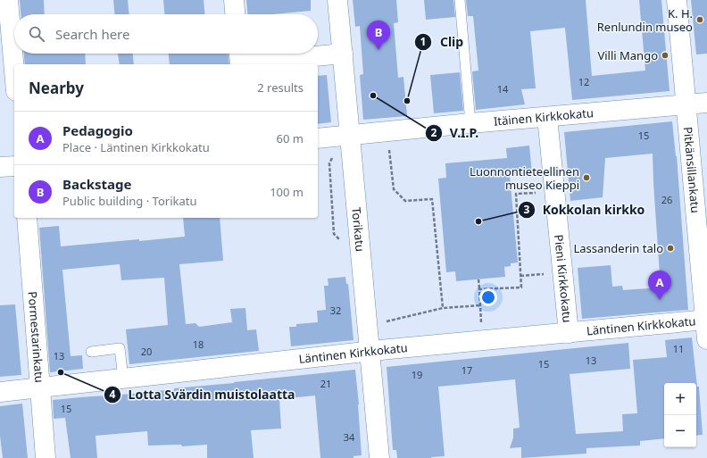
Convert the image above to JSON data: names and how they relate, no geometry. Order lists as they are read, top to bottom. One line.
{"streets":{"street":["Itäinen Kirkkokatu","Pitkänsillankatu","Torikatu","Pieni Kirkkokatu","Läntinen Kirkkokatu","Pormestarinkatu"]},"crossings":[["Itäinen Kirkkokatu","Pitkänsillankatu"],["Itäinen Kirkkokatu","Torikatu"],["Itäinen Kirkkokatu","Pieni Kirkkokatu"],["Pitkänsillankatu","Läntinen Kirkkokatu"],["Torikatu","Läntinen Kirkkokatu"],["Pieni Kirkkokatu","Läntinen Kirkkokatu"],["Läntinen Kirkkokatu","Pormestarinkatu"]],"places":["K. H. Renlundin museo","Villi Mango","V.I.P.","Clip","Luonnontieteellinen museo Kieppi","Kokkolan kirkko","Lassanderin talo","Lotta Svärdin muistolaatta"],"house_numbers":["12","14","15","26","32","18","11","20","13","13","15","17","19","21","15","34"],"page":{"search":"Search here","pins":["B","A"],"heading":["Nearby","2 results"],"list":[{"mark":"A","name":"Pedagogio","note":"Place · Läntinen Kirkkokatu","value":"60 m"},{"mark":"B","name":"Backstage","note":"Public building · Torikatu","value":"100 m"}],"map_buttons":["+","−"]}}
